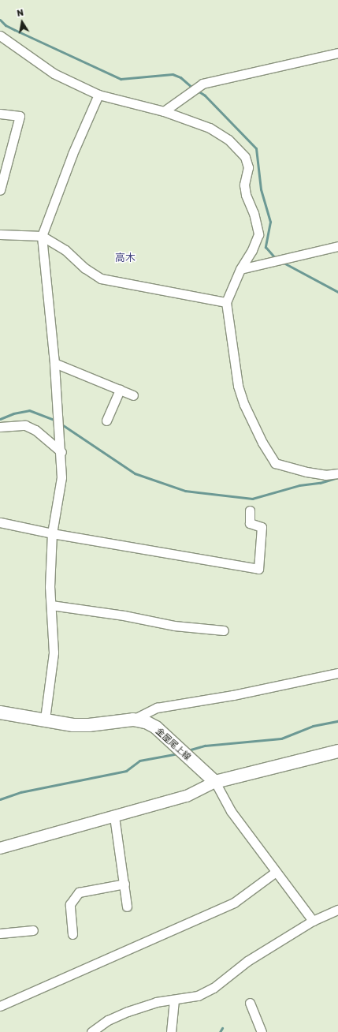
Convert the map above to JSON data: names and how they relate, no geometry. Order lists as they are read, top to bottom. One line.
{"streets":{"main road":["金屋尾上線"]},"districts":["高木"],"north":"top"}
